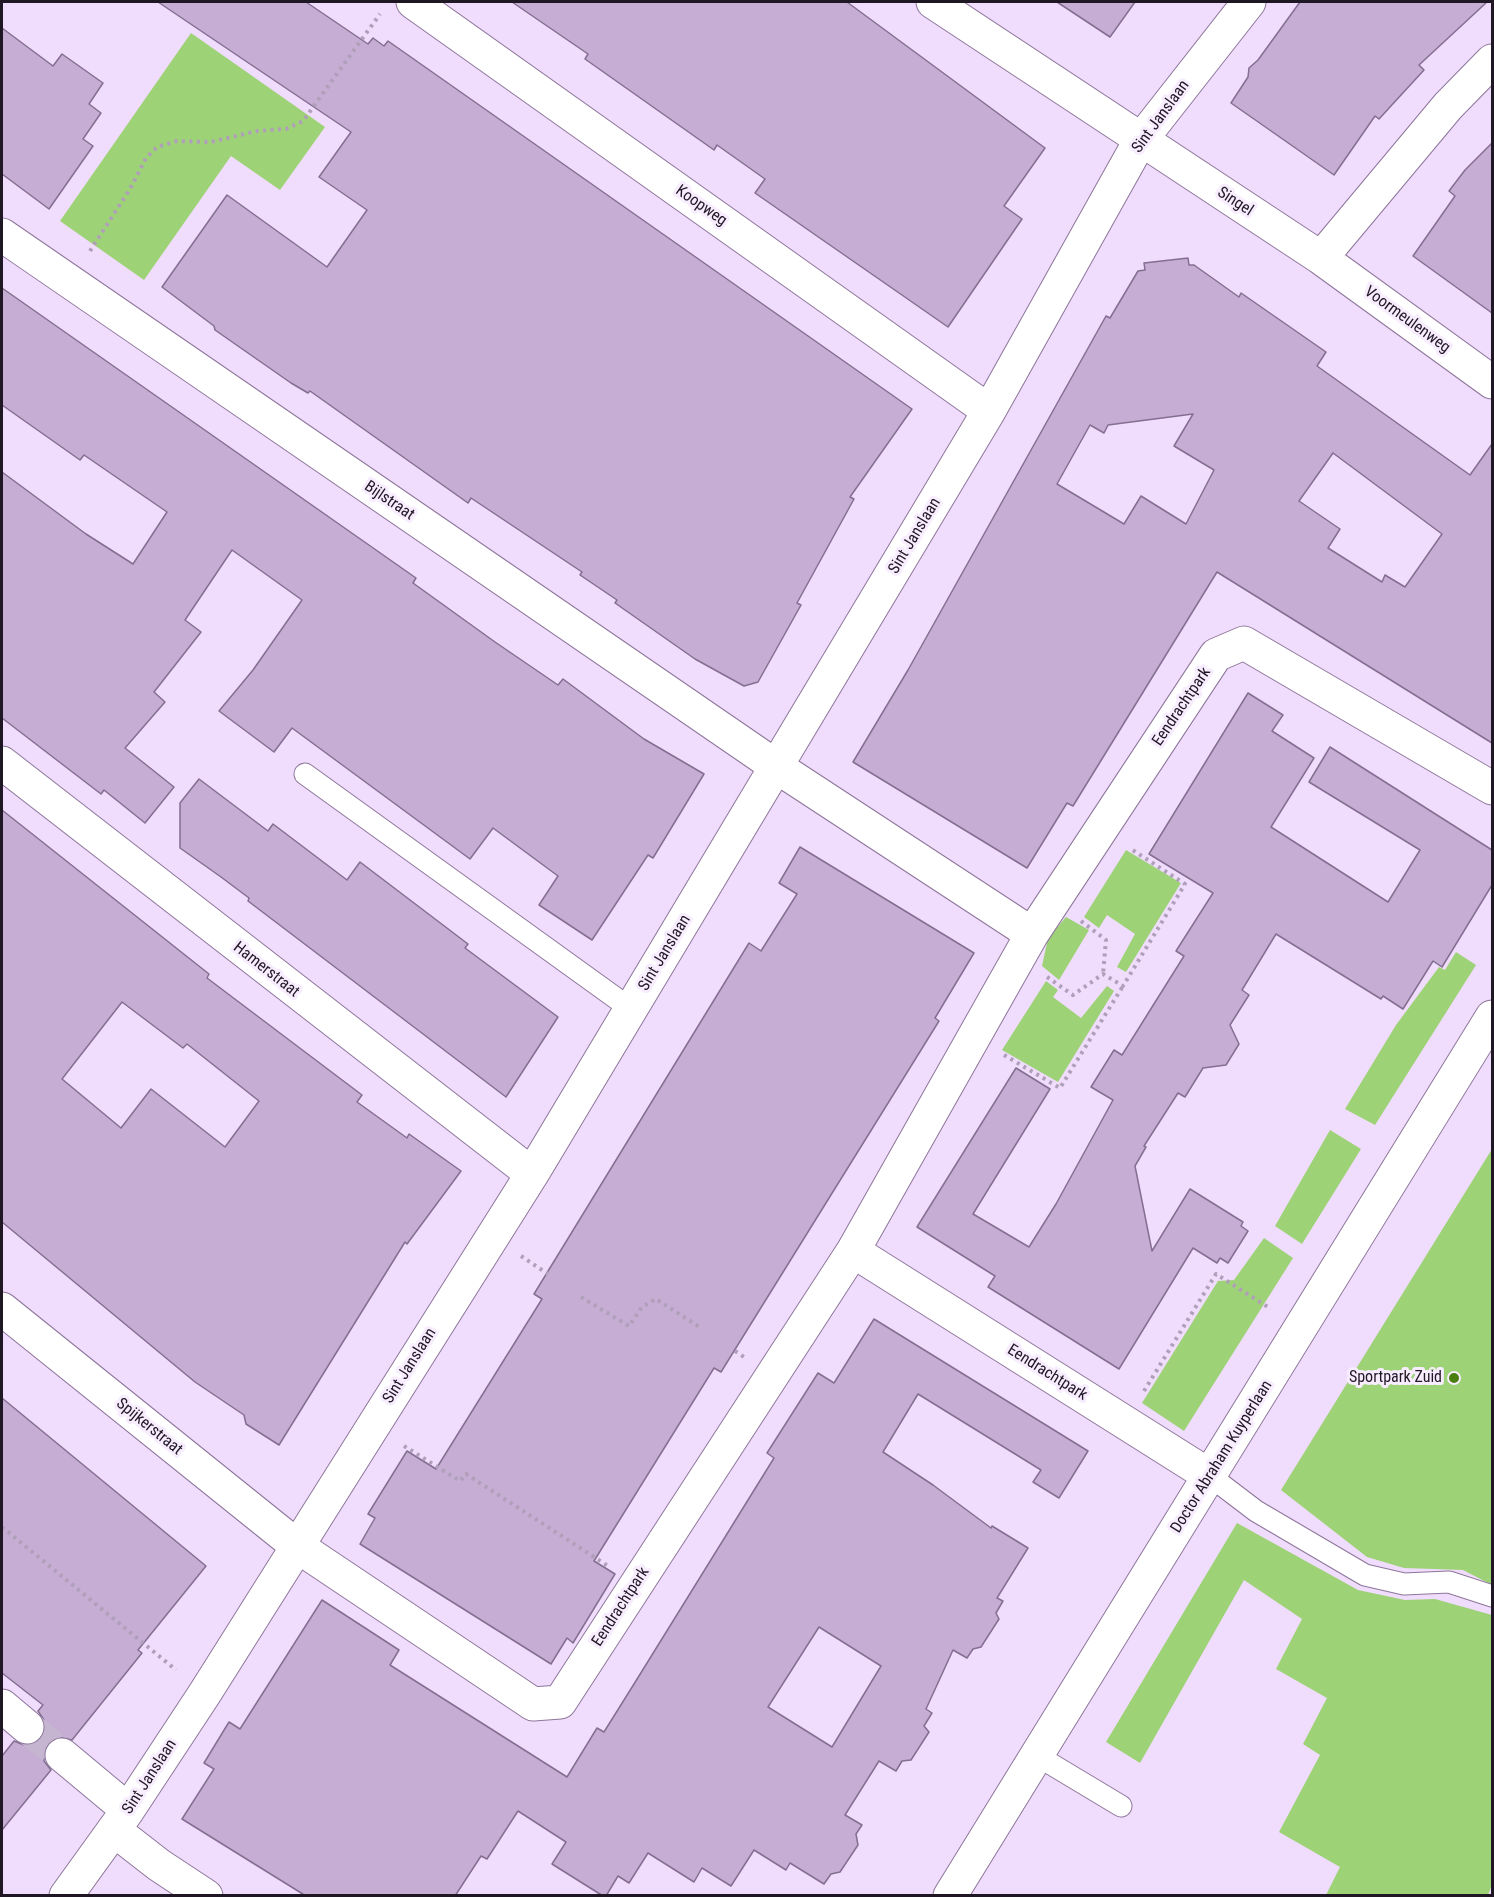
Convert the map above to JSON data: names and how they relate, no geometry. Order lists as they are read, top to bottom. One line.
{"streets":{"street":["Sint Janslaan","Singel","Koopweg","Voormeulenweg","Bijlstraat","Eendrachtpark","Hamerstraat","Spijkerstraat","Doctor Abraham Kuyperlaan"]},"crossings":[["Sint Janslaan","Singel"],["Sint Janslaan","Koopweg"],["Sint Janslaan","Bijlstraat"],["Sint Janslaan","Eendrachtpark"],["Sint Janslaan","Hamerstraat"],["Sint Janslaan","Spijkerstraat"],["Singel","Voormeulenweg"],["Eendrachtpark","Spijkerstraat"],["Eendrachtpark","Doctor Abraham Kuyperlaan"]],"places":["Sportpark Zuid"]}
